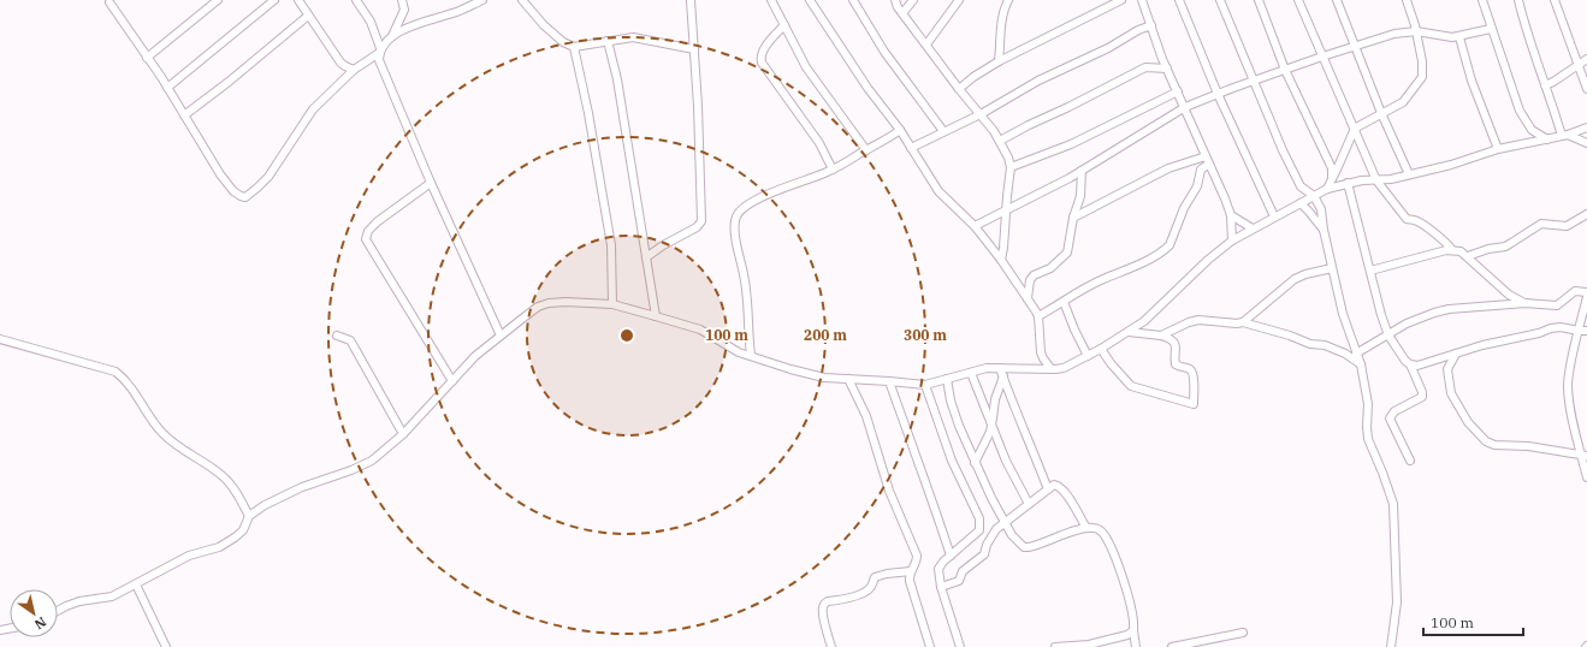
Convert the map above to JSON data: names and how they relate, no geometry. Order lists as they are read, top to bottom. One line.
{"scale_bar":"100 m","north":"bottom right","rings":["100 m","200 m","300 m"]}
